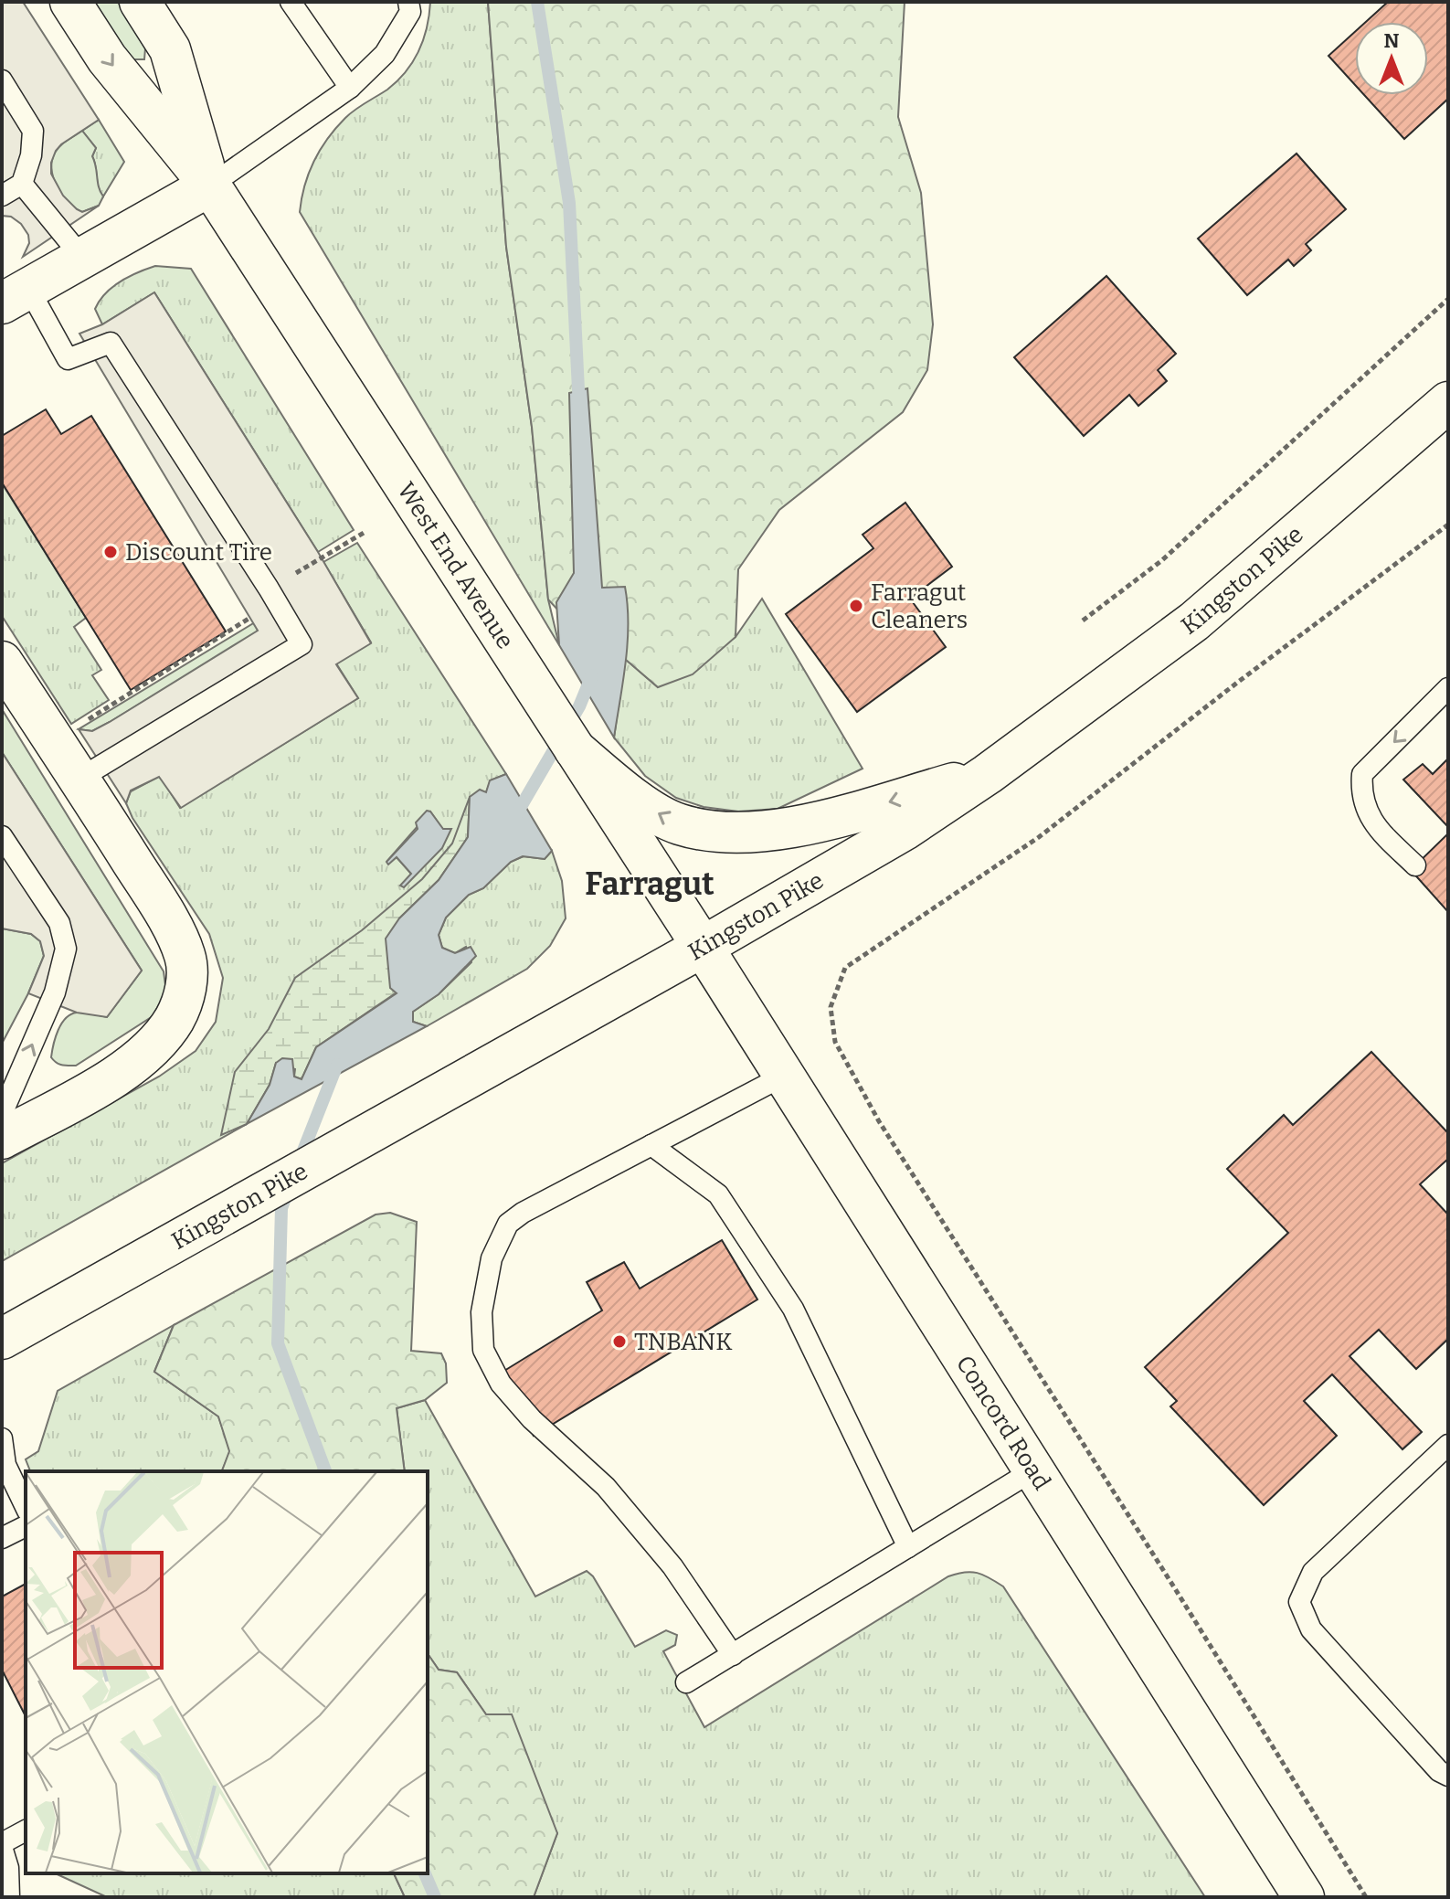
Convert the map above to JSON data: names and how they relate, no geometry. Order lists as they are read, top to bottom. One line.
{"streets":{"street":["West End Avenue","Kingston Pike","Concord Road"]},"crossings":[["West End Avenue","Kingston Pike"],["West End Avenue","Concord Road"],["Kingston Pike","Concord Road"]],"districts":["Farragut"],"places":["Discount Tire","Farragut Cleaners","TNBANK"],"north":"top"}
